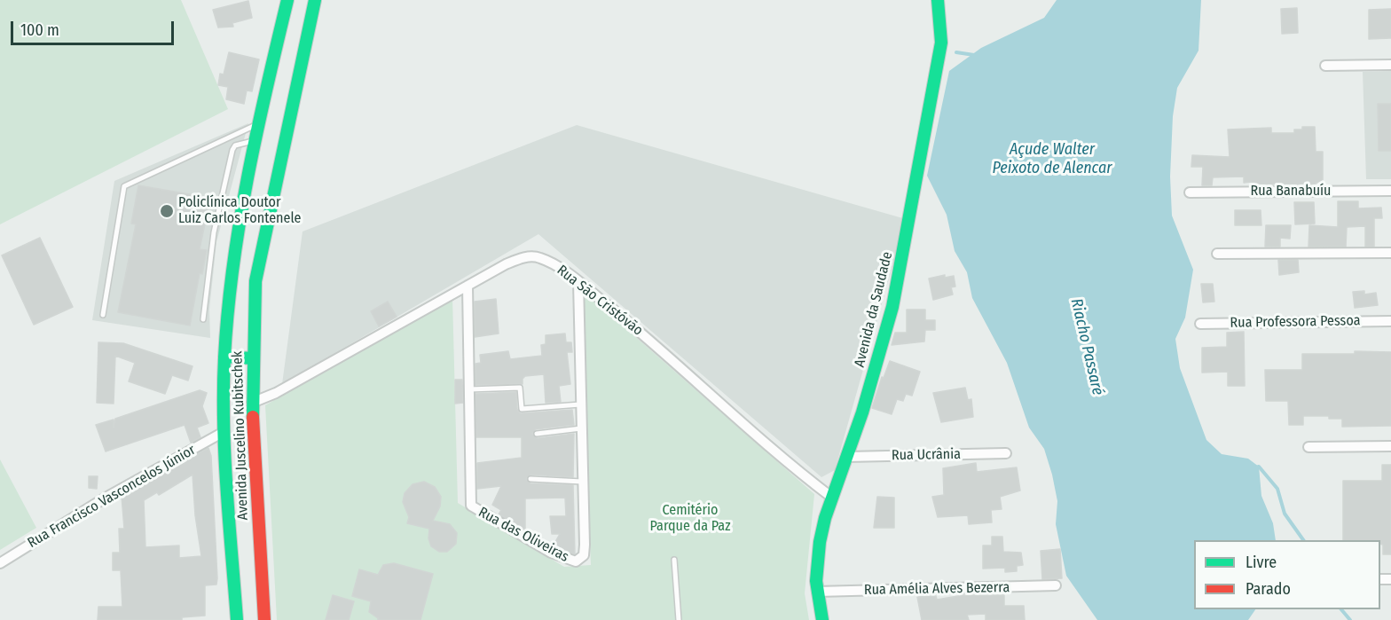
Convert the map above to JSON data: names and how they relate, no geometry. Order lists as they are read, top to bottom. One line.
{"streets":{"main road":["Avenida da Saudade","Avenida Juscelino Kubitschek"],"street":["Rua Banabuíu","Rua São Cristóvão","Rua Professora Pessoa","Rua Ucrânia","Rua Francisco Vasconcelos Júnior","Rua das Oliveiras","Rua Amélia Alves Bezerra"]},"crossings":[["Rua São Cristóvão","Avenida da Saudade"],["Rua São Cristóvão","Avenida Juscelino Kubitschek"],["Rua São Cristóvão","Rua das Oliveiras"],["Avenida da Saudade","Rua Ucrânia"],["Avenida da Saudade","Rua Amélia Alves Bezerra"],["Avenida Juscelino Kubitschek","Rua Francisco Vasconcelos Júnior"]],"water":["Açude Walter Peixoto de Alencar","Riacho Passaré"],"parks":["Cemitério Parque da Paz"],"places":["Policlínica Doutor Luiz Carlos Fontenele"],"legend":["Livre","Parado"],"scale_bar":"100 m"}
